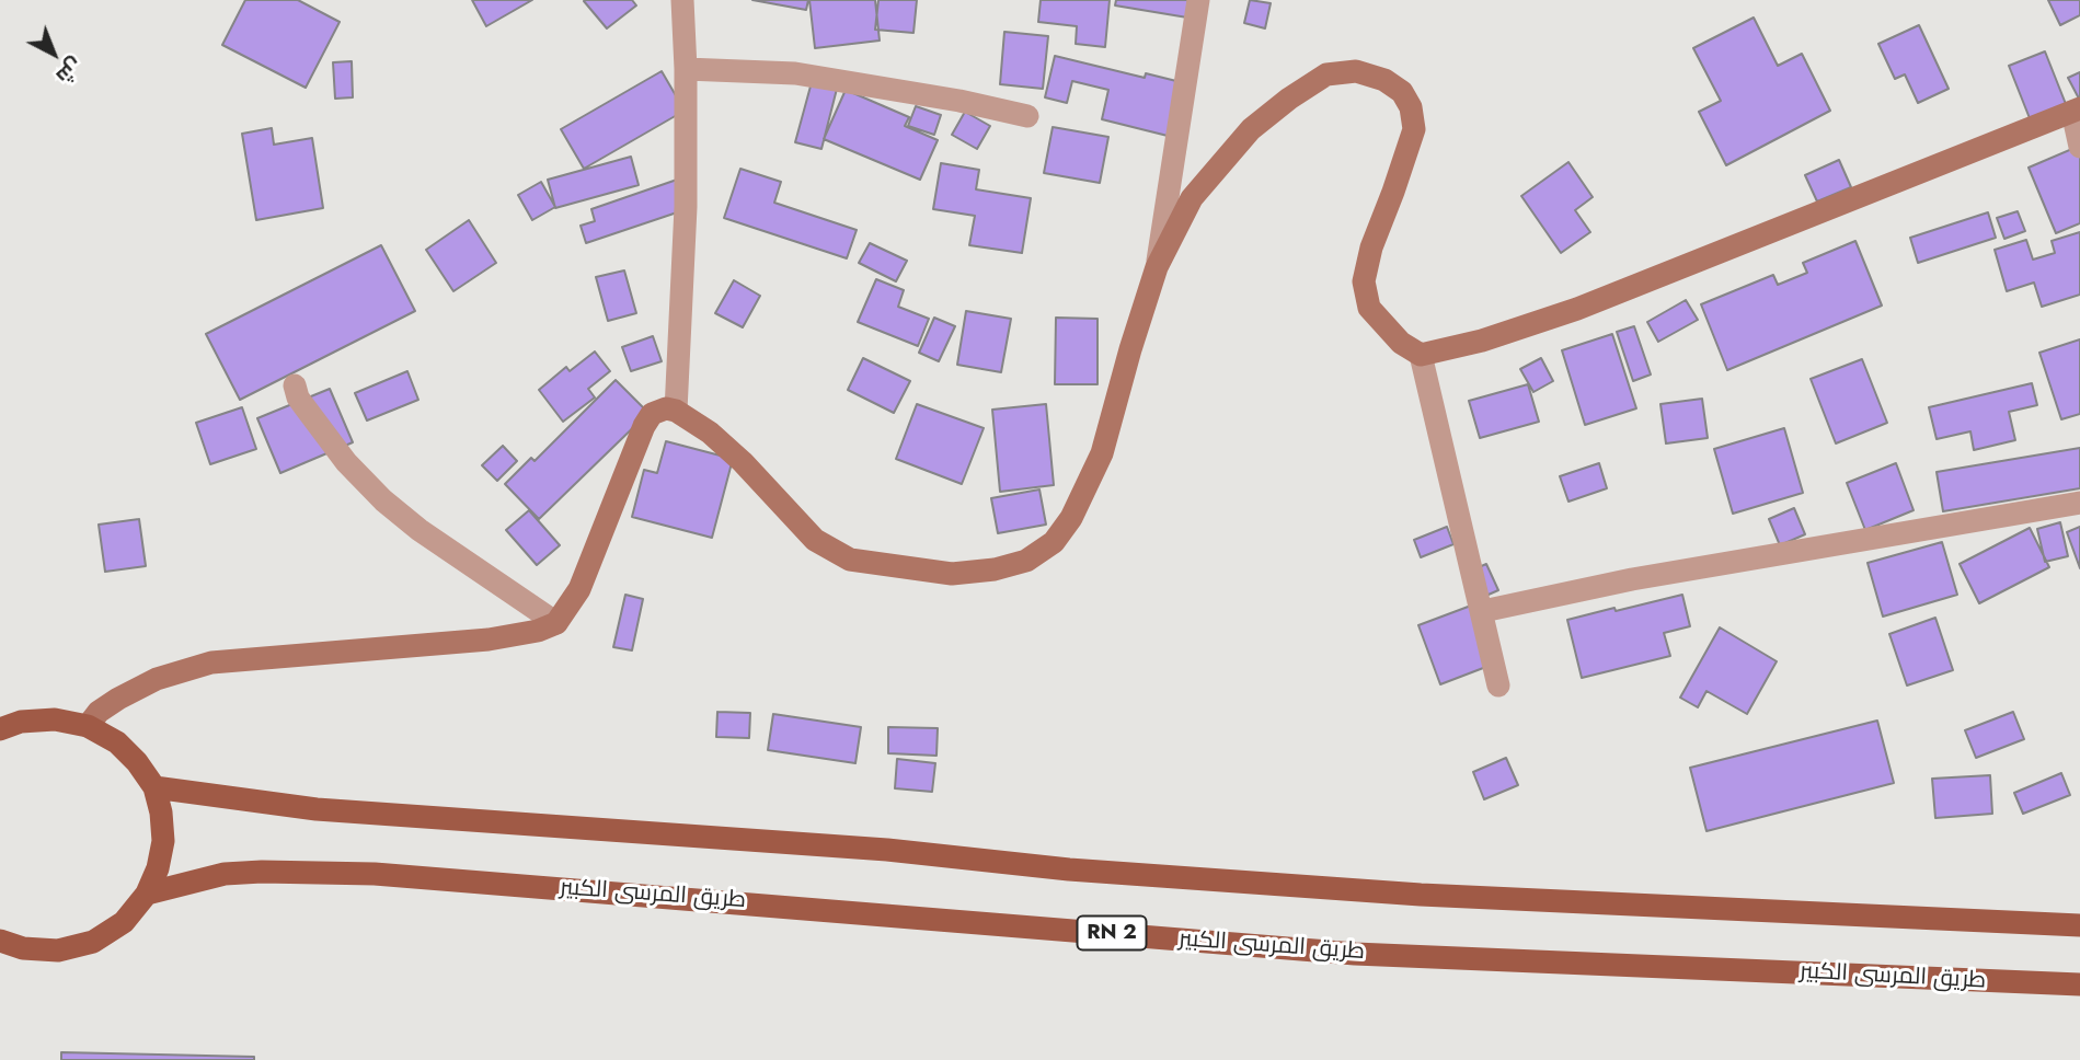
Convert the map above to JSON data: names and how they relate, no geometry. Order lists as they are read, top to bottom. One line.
{"streets":{"main road":["طريق المرسى الكبير","RN 2"]},"north":"bottom right"}
